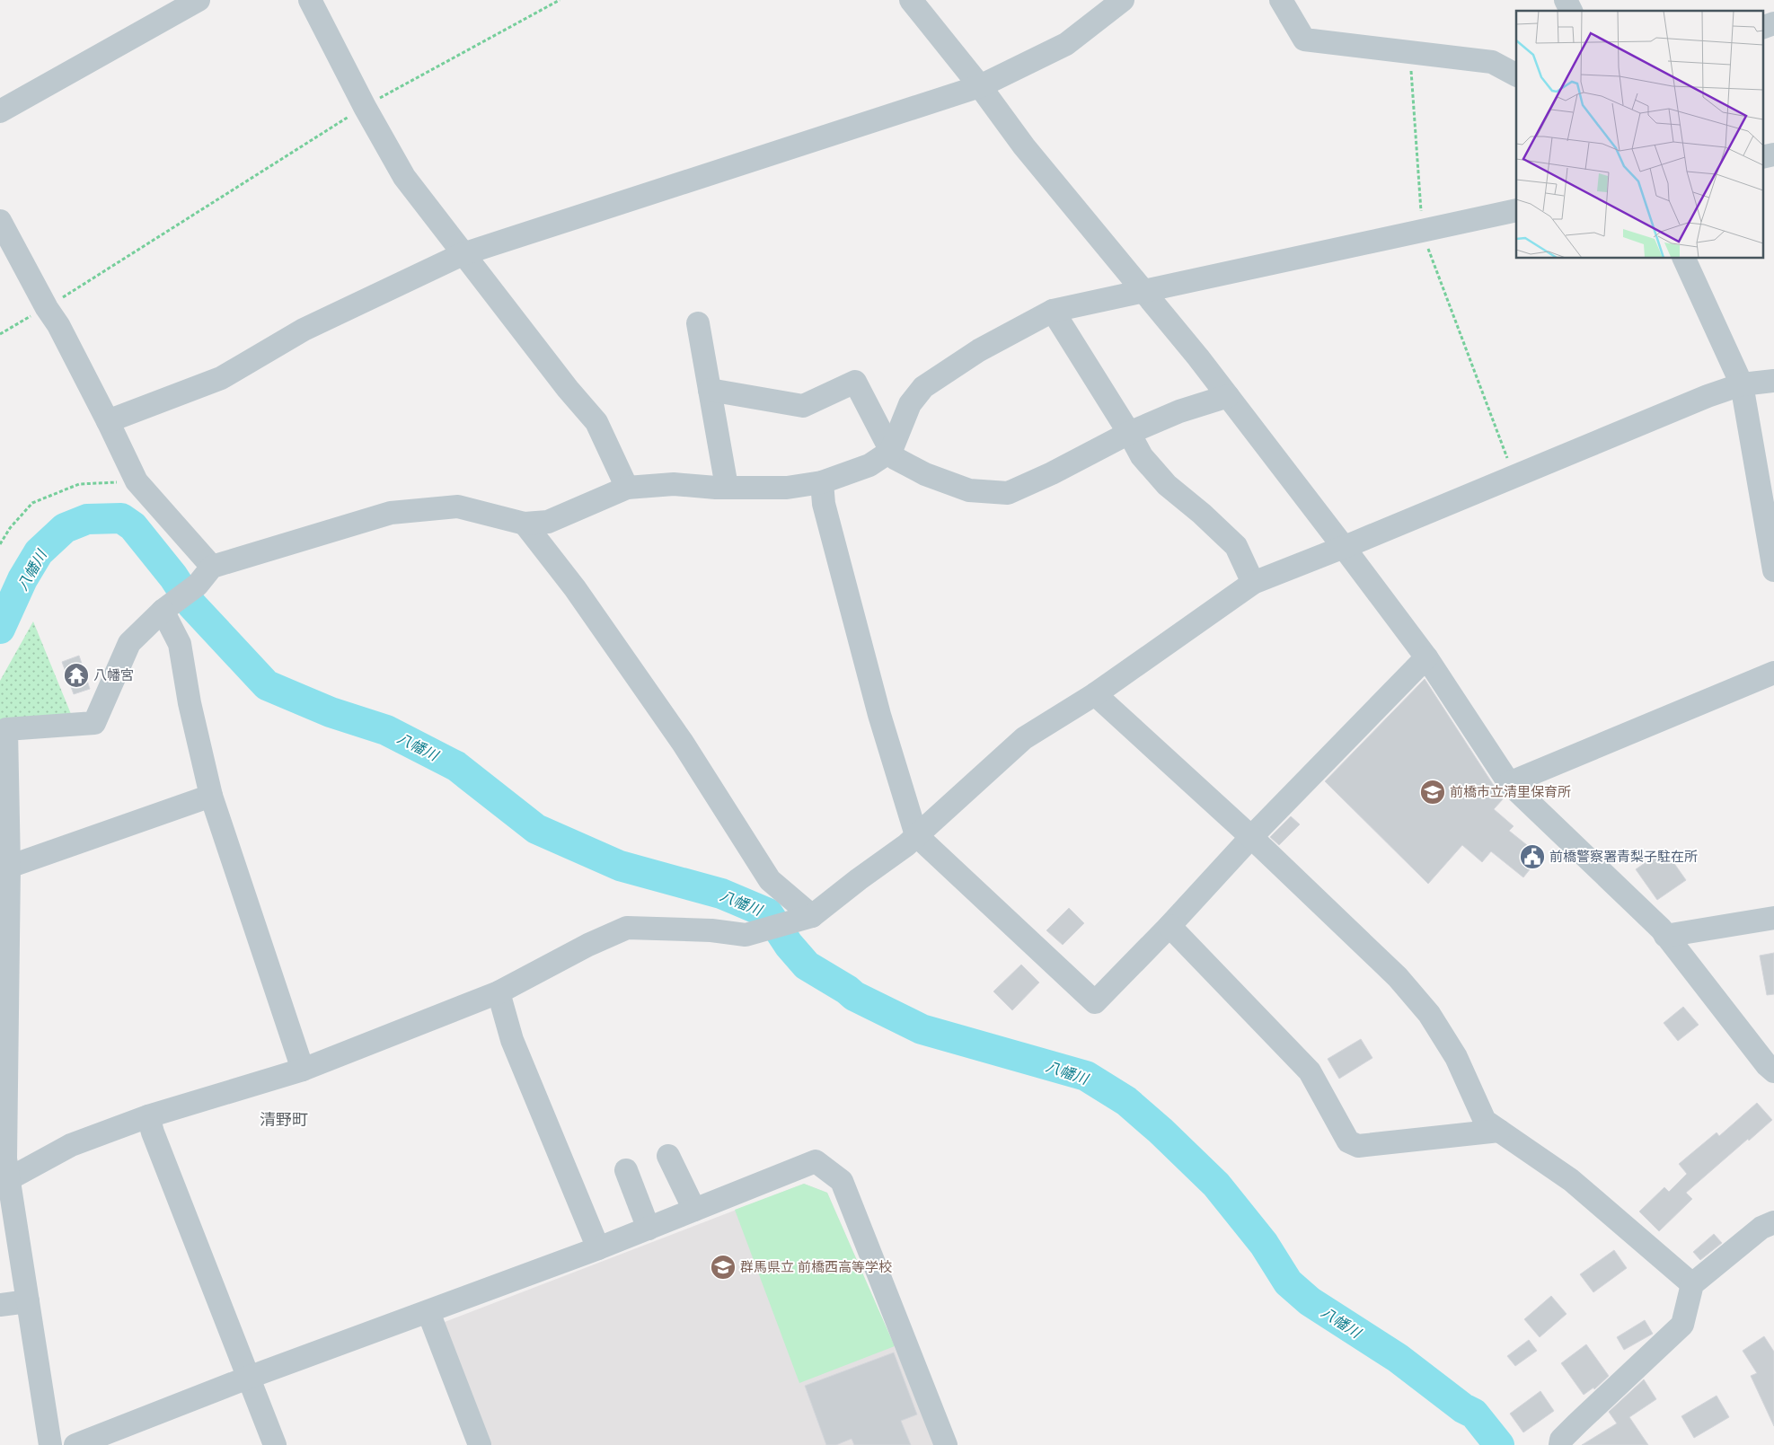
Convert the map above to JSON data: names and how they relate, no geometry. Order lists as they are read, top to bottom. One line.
{"districts":["清野町"],"water":["八幡川"],"places":{"temple":["八幡宮"],"school or university":["前橋市立清里保育所","群馬県立 前橋西高等学校"],"public building":["前橋警察署青梨子駐在所"]}}
